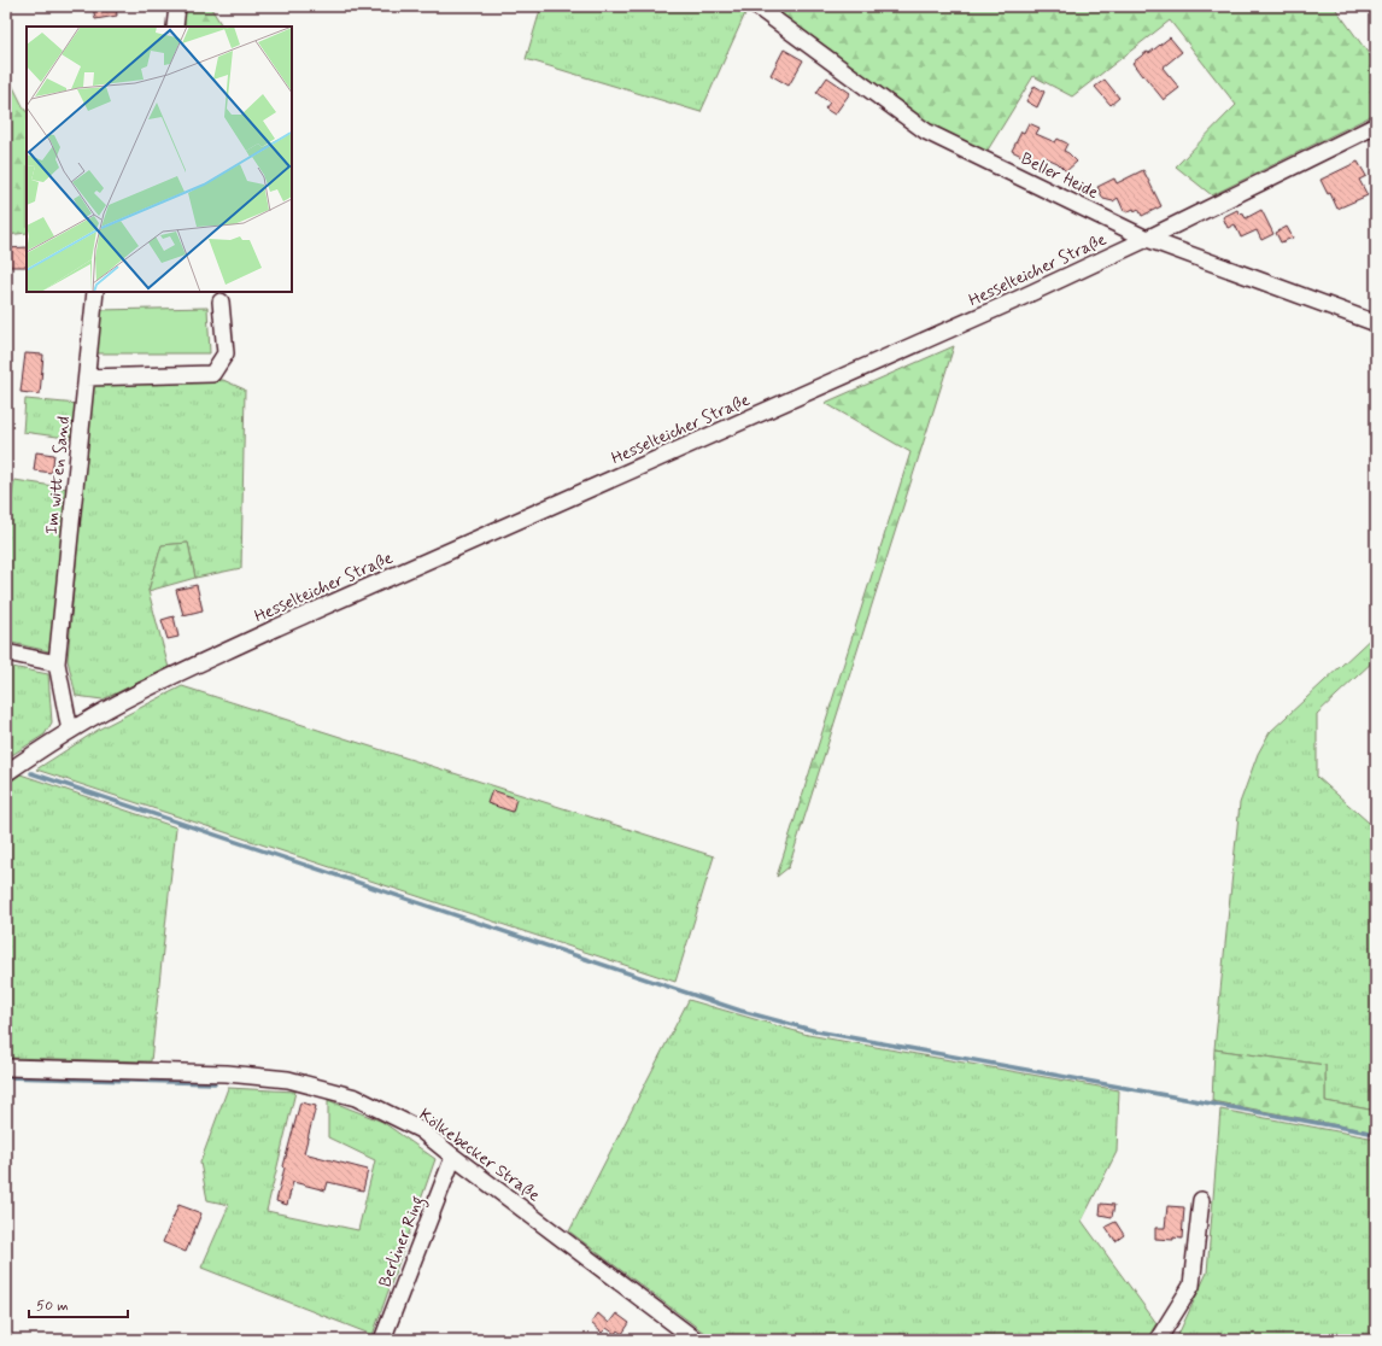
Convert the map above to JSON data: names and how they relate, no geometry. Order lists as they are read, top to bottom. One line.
{"streets":{"street":["Beller Heide","Hesselteicher Straße","Im witten Sand","Kölkebecker Straße","Berliner Ring"]},"crossings":[["Beller Heide","Hesselteicher Straße"],["Hesselteicher Straße","Im witten Sand"],["Kölkebecker Straße","Berliner Ring"]],"scale_bar":"50 m"}
